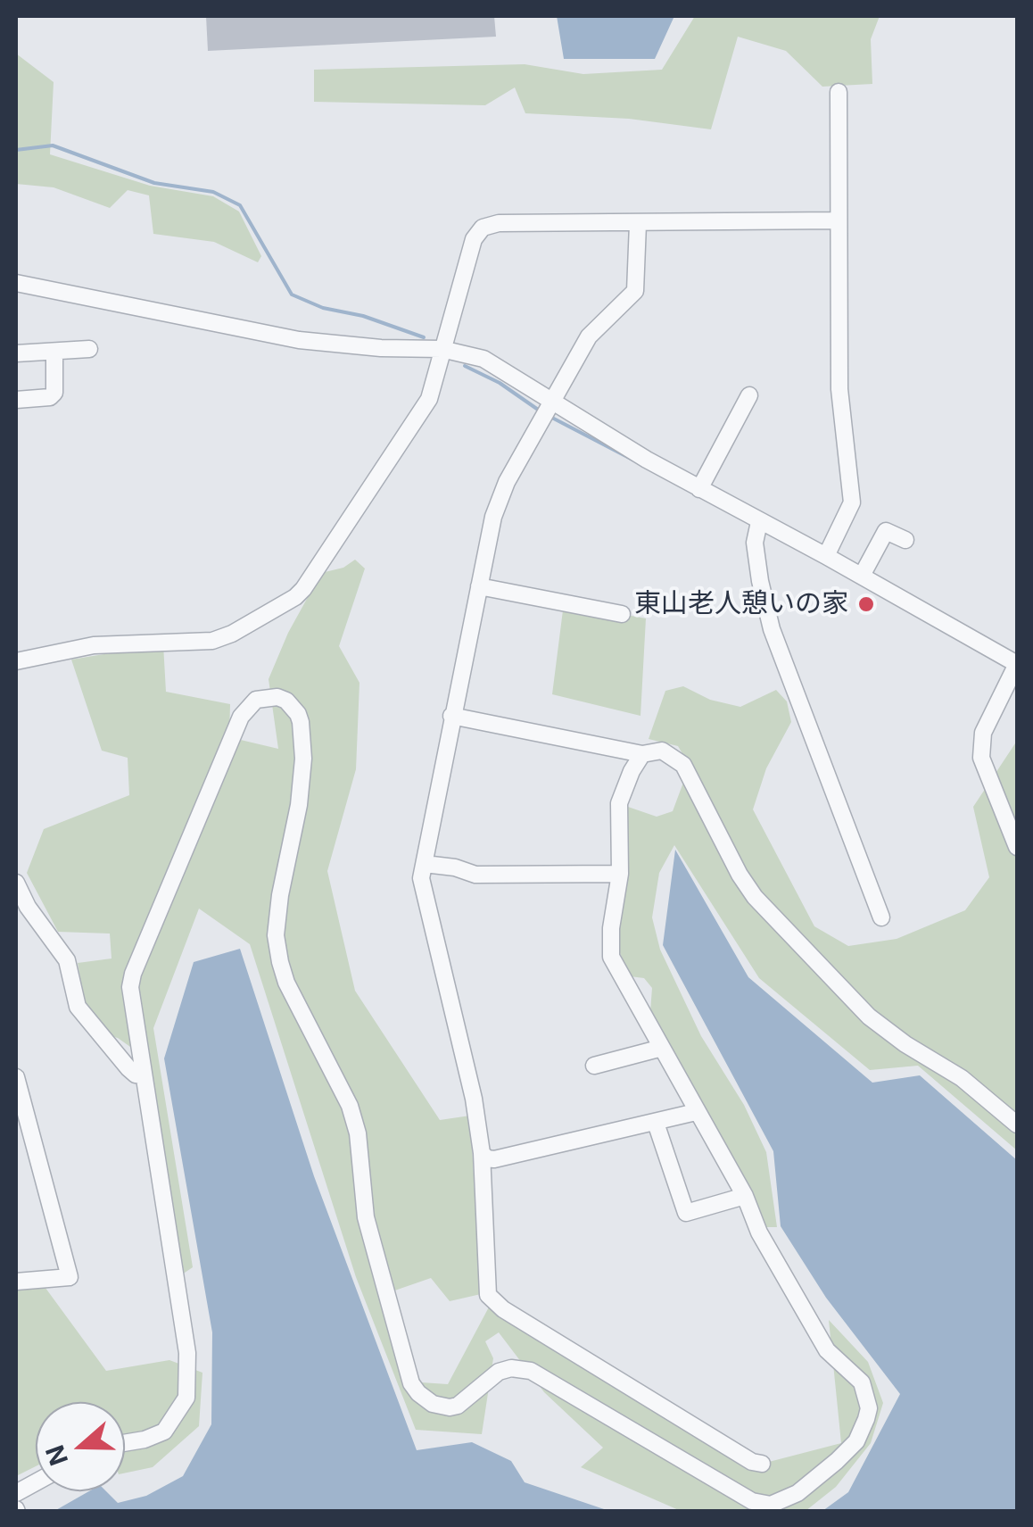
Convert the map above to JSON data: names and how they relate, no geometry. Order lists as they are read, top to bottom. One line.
{"places":["東山老人憩いの家"],"north":"left"}
